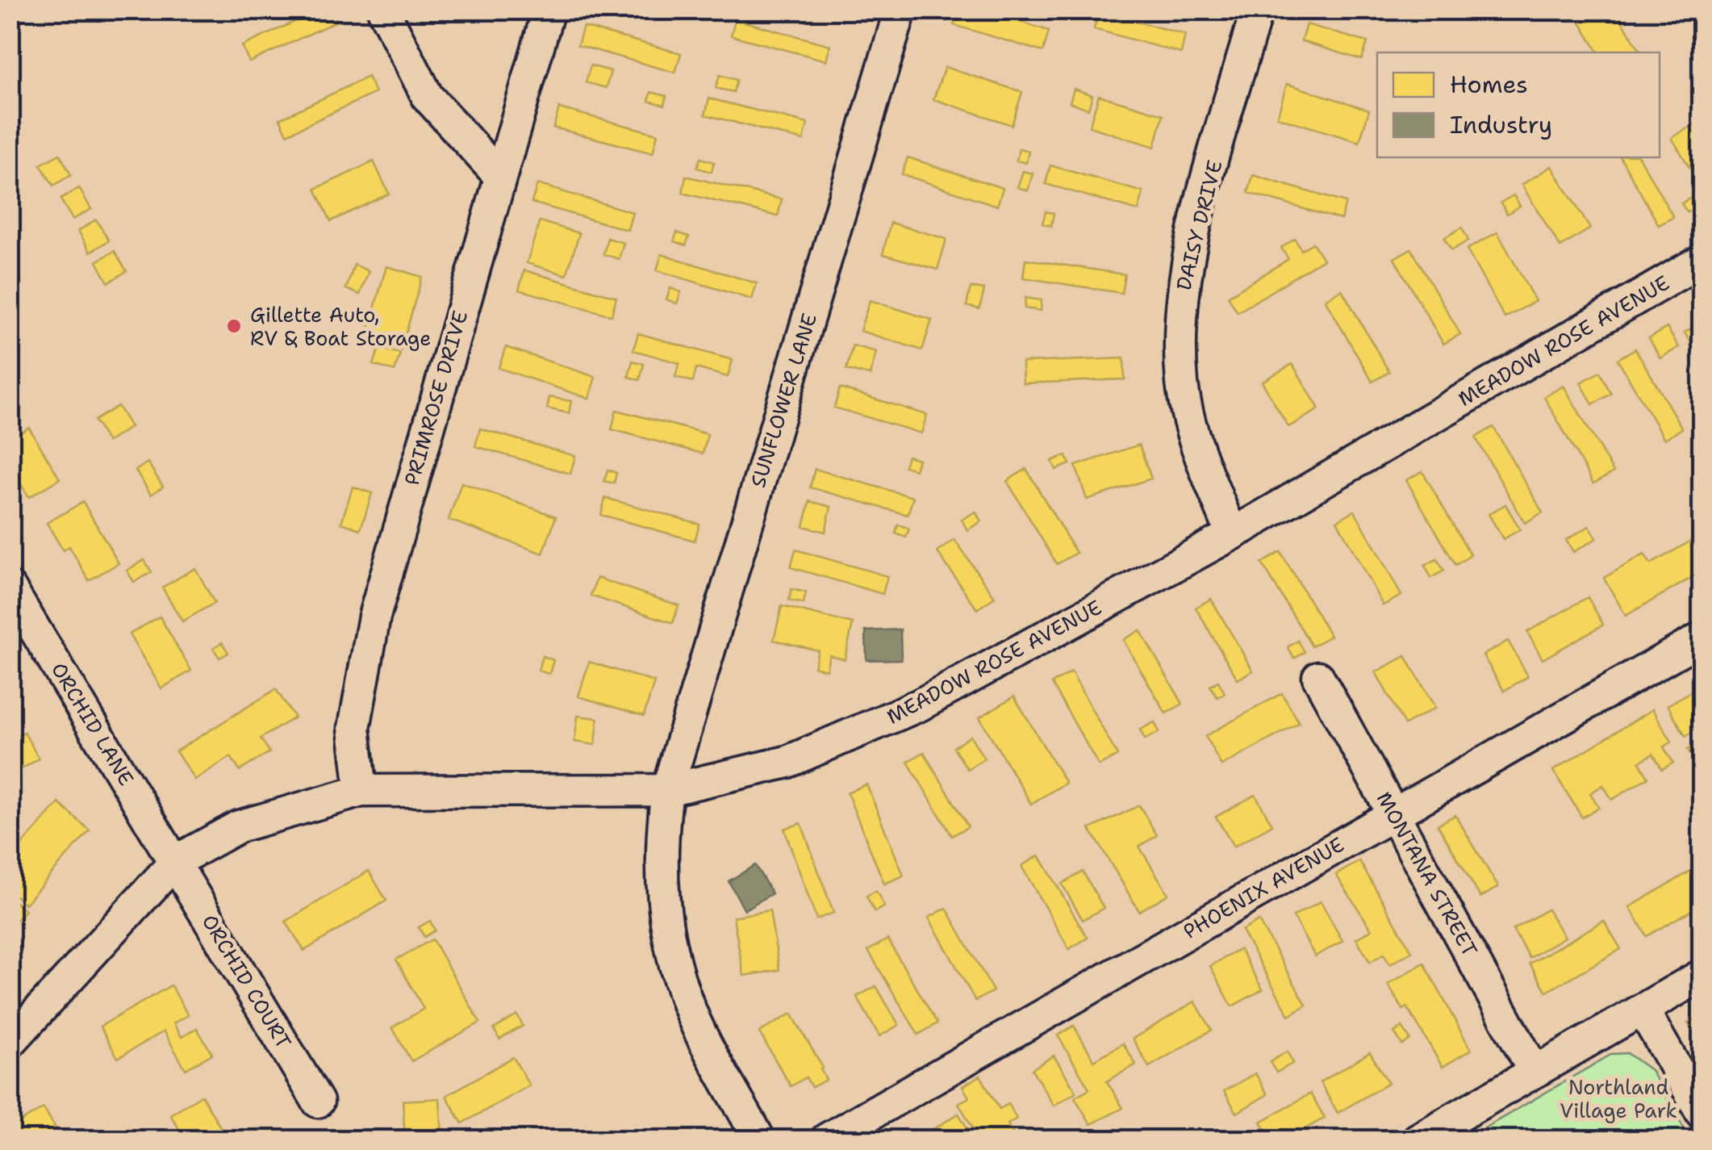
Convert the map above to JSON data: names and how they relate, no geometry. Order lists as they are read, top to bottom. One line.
{"streets":{"street":["DAISY DRIVE","MEADOW ROSE AVENUE","PRIMROSE DRIVE","SUNFLOWER LANE","ORCHID LANE","MONTANA STREET","PHOENIX AVENUE","ORCHID COURT"]},"crossings":[["DAISY DRIVE","MEADOW ROSE AVENUE"],["MEADOW ROSE AVENUE","PRIMROSE DRIVE"],["MEADOW ROSE AVENUE","SUNFLOWER LANE"],["MEADOW ROSE AVENUE","ORCHID LANE"],["MEADOW ROSE AVENUE","ORCHID COURT"],["ORCHID LANE","ORCHID COURT"],["MONTANA STREET","PHOENIX AVENUE"]],"parks":["Northland Village Park"],"places":["Gillette Auto, RV & Boat Storage"],"legend":["Homes","Industry"]}
